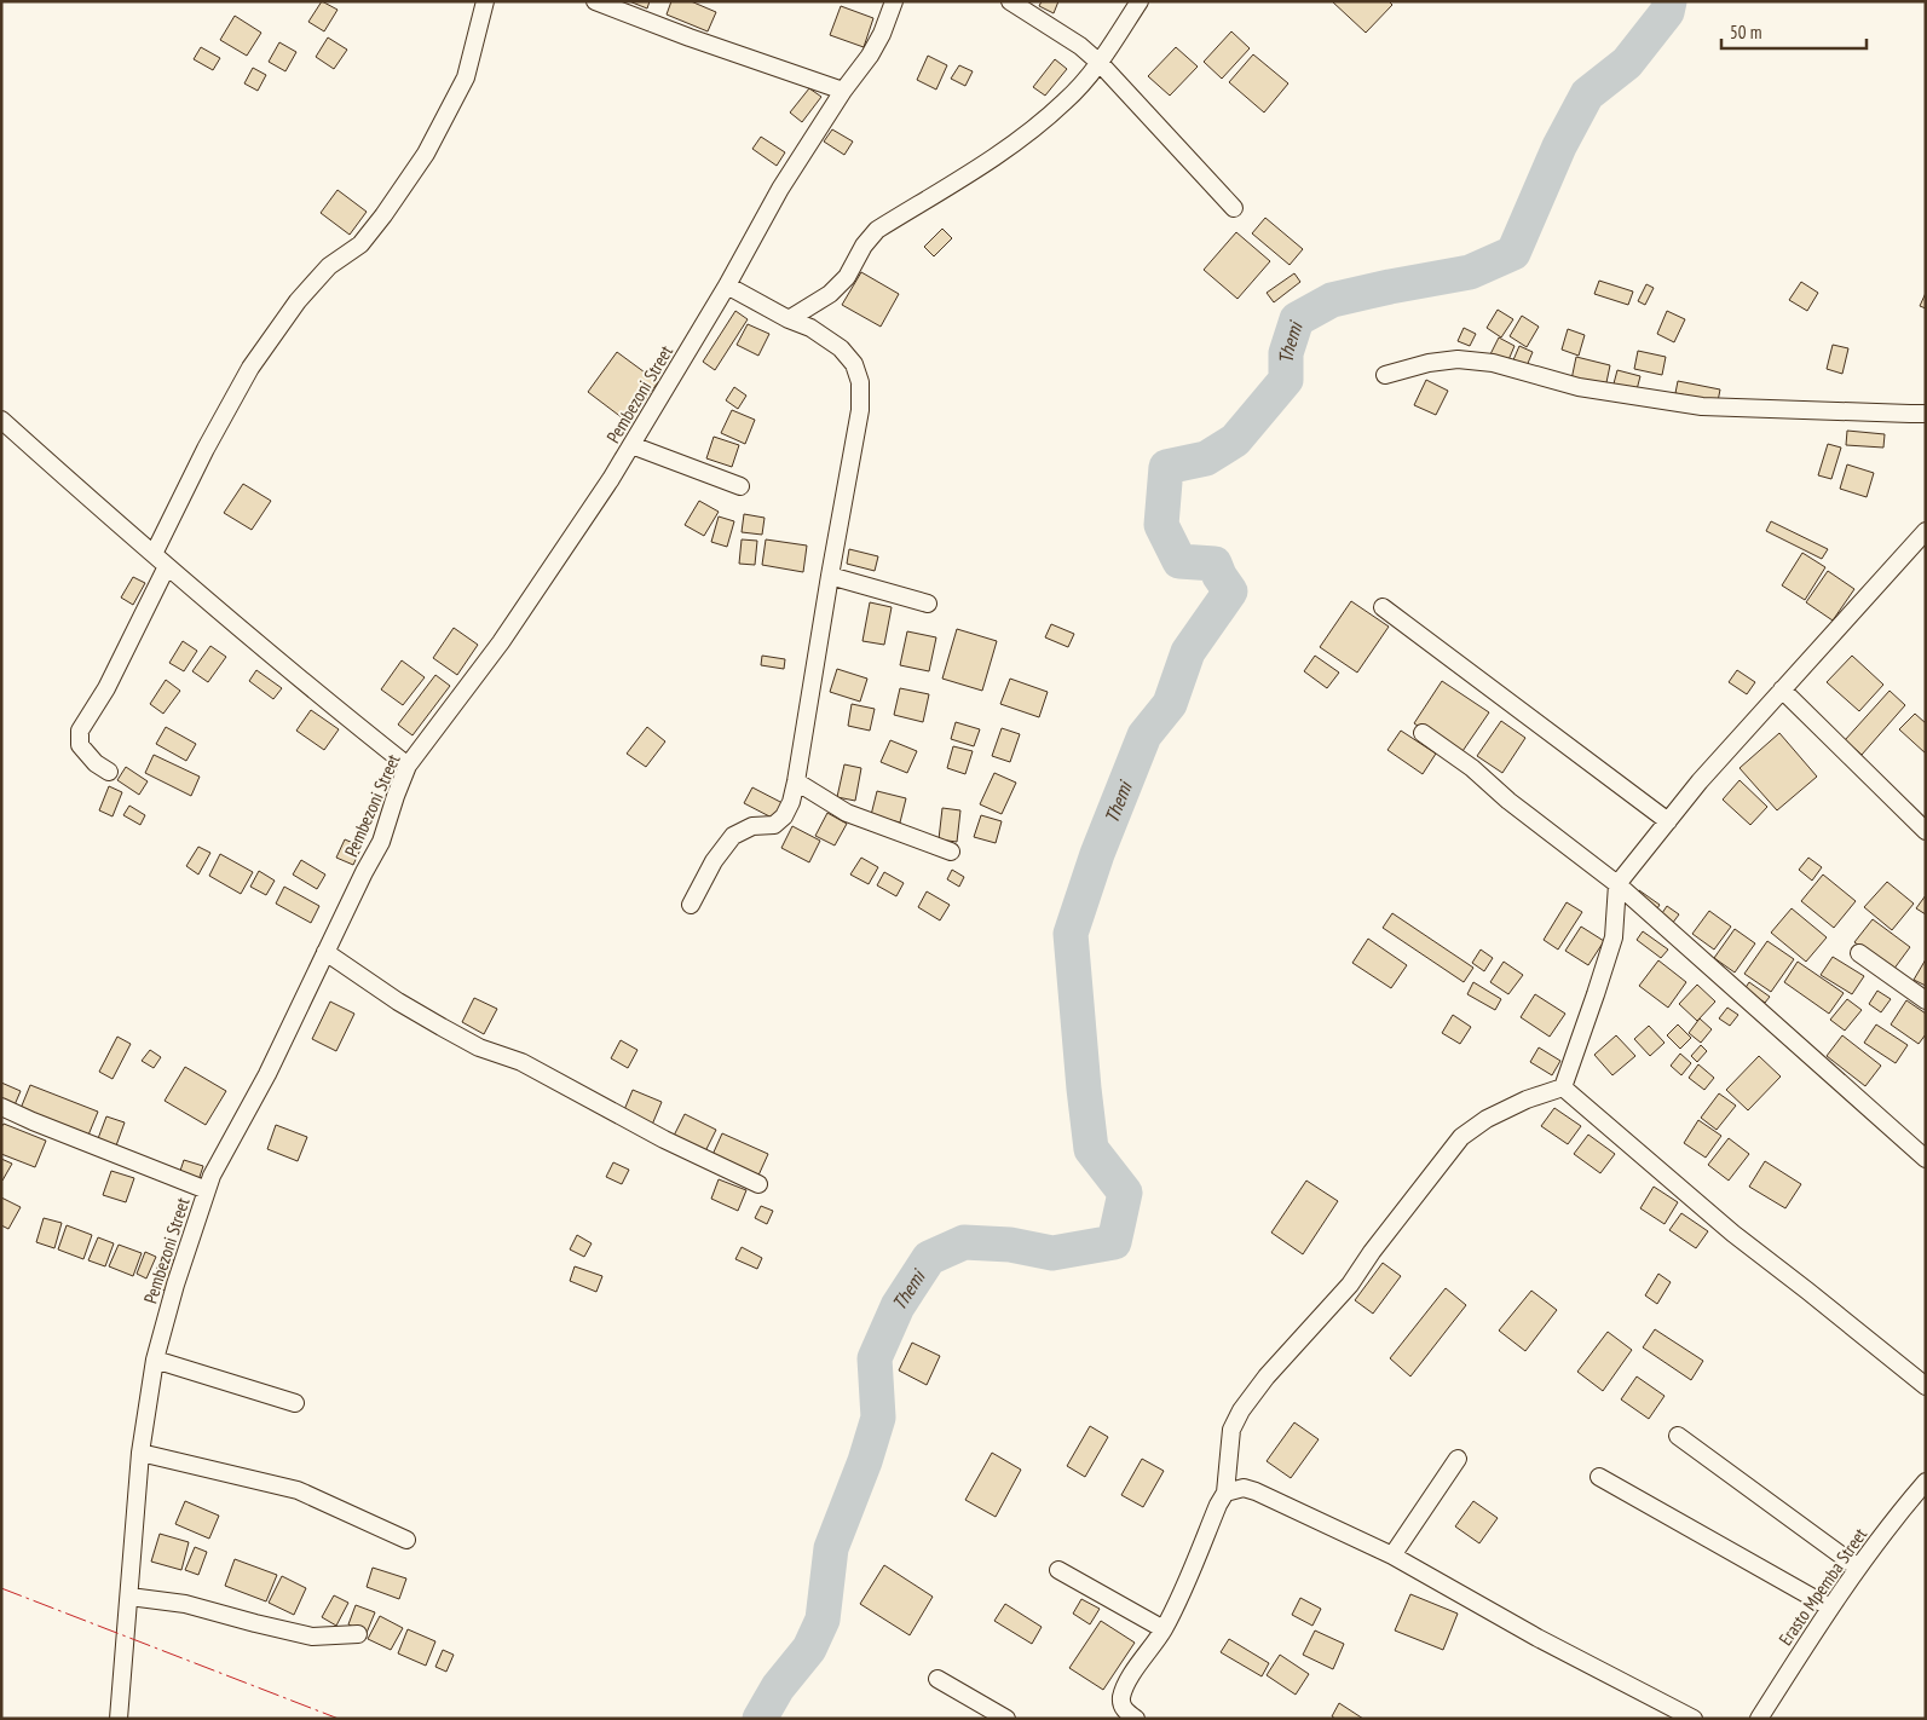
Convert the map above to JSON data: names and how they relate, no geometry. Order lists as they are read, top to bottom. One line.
{"streets":{"street":["Pembezoni Street","Erasto Mpemba Street"]},"water":["Themi"],"scale_bar":"50 m"}
